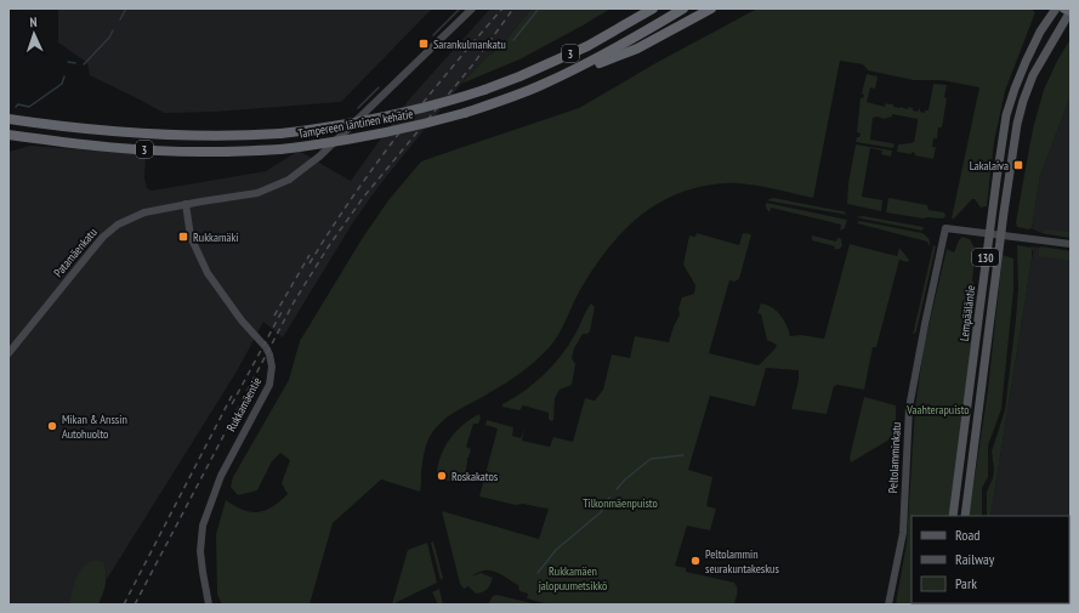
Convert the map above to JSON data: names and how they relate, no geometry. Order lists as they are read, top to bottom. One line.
{"streets":{"highway":["3","Tampereen läntinen kehätie"],"main road":["Patamäenkatu","130","Lempääläntie","Rukkamäentie","Peltolamminkatu"]},"crossings":[["3","Tampereen läntinen kehätie"],["Patamäenkatu","Rukkamäentie"],["Lempääläntie","Peltolamminkatu"]],"parks":["Vaahterapuisto","Tilkonmäenpuisto","Rukkamäen jalopuumetsikkö"],"places":{"transit":["Sarankulmankatu","Lakalaiva","Rukkamäki"],"other":["Mikan & Anssin Autohuolto","Roskakatos","Peltolammin seurakuntakeskus"]},"legend":["Road","Railway","Park"],"north":"top"}
